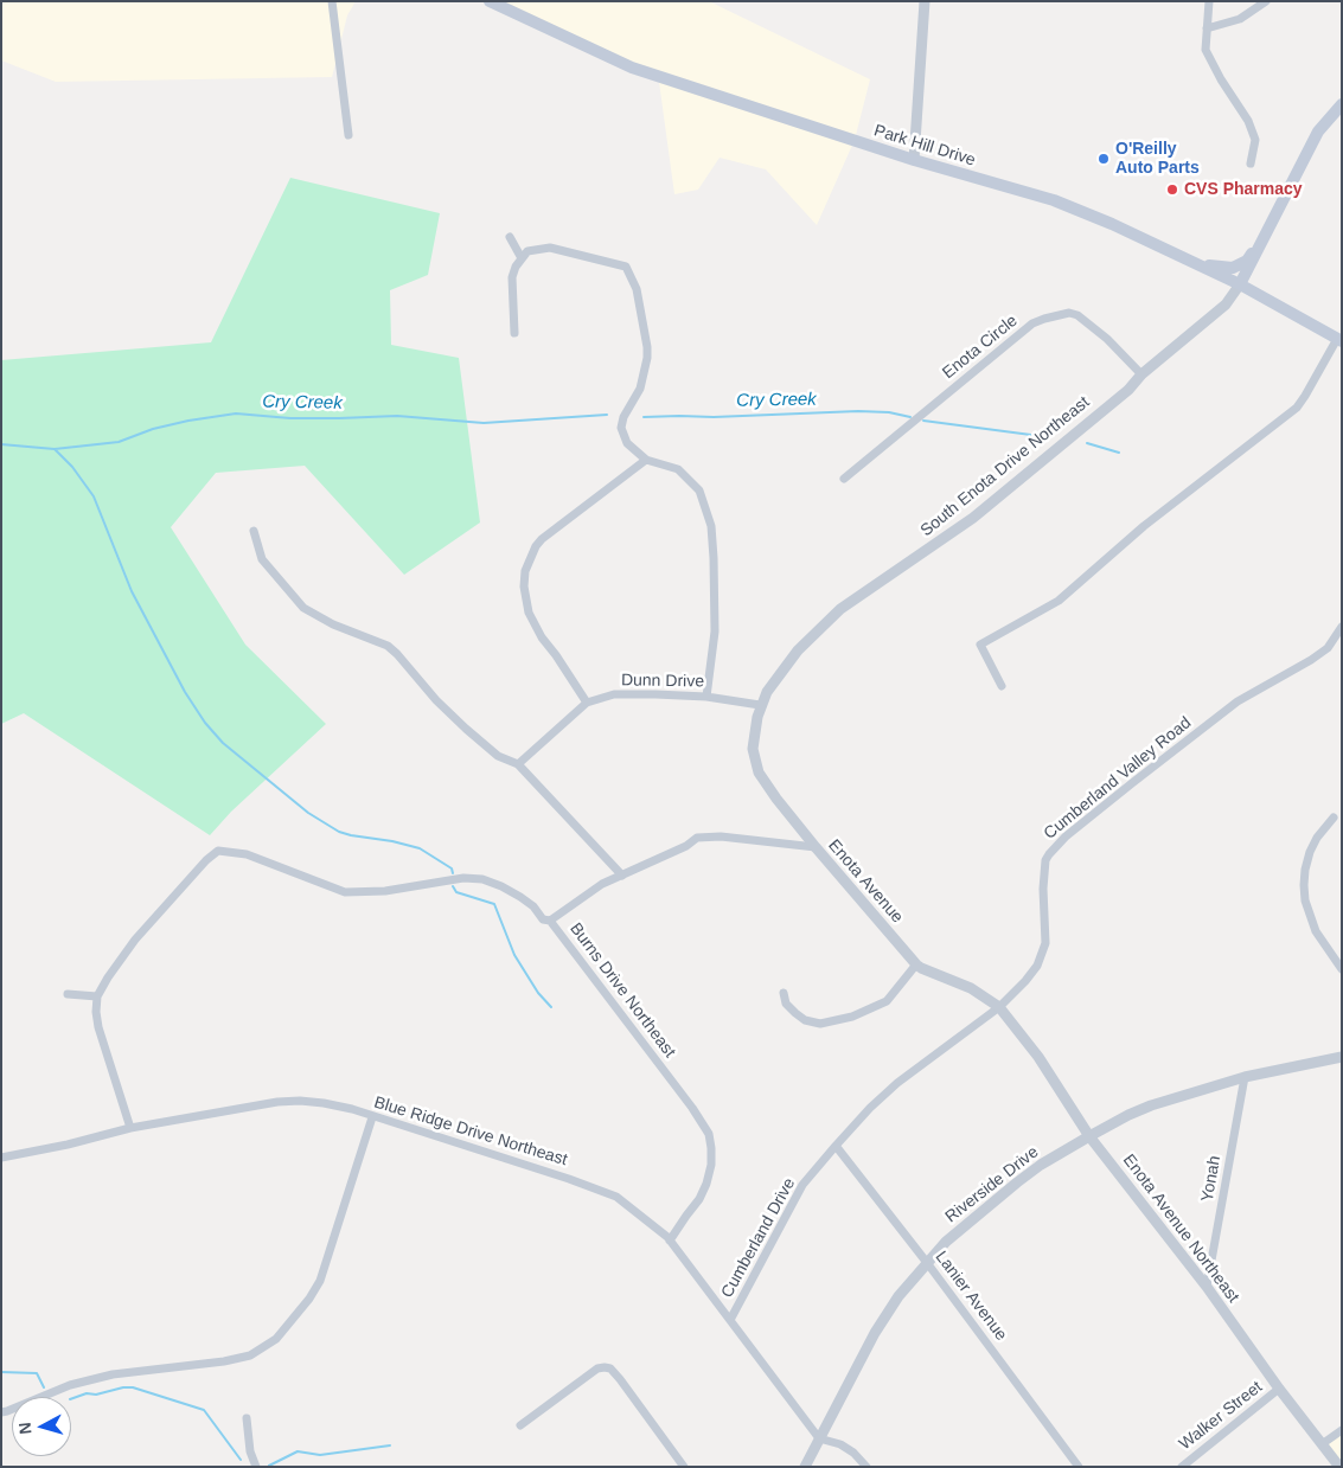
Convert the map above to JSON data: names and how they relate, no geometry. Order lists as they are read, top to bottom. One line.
{"streets":{"main road":["Park Hill Drive","South Enota Drive Northeast"],"street":["Enota Circle","Dunn Drive","Cumberland Valley Road","Enota Avenue","Burns Drive Northeast","Blue Ridge Drive Northeast","Yonah","Riverside Drive","Enota Avenue Northeast","Cumberland Drive","Lanier Avenue","Walker Street"]},"crossings":[["Park Hill Drive","South Enota Drive Northeast"],["Enota Circle","South Enota Drive Northeast"],["South Enota Drive Northeast","Dunn Drive"],["South Enota Drive Northeast","Enota Avenue"],["Cumberland Valley Road","Enota Avenue"],["Cumberland Valley Road","Enota Avenue Northeast"],["Cumberland Valley Road","Cumberland Drive"],["Enota Avenue","Burns Drive Northeast"],["Enota Avenue","Enota Avenue Northeast"],["Enota Avenue","Cumberland Drive"],["Burns Drive Northeast","Blue Ridge Drive Northeast"],["Blue Ridge Drive Northeast","Riverside Drive"],["Blue Ridge Drive Northeast","Cumberland Drive"],["Yonah","Riverside Drive"],["Yonah","Enota Avenue Northeast"],["Riverside Drive","Enota Avenue Northeast"],["Riverside Drive","Lanier Avenue"],["Enota Avenue Northeast","Cumberland Drive"],["Enota Avenue Northeast","Walker Street"],["Cumberland Drive","Lanier Avenue"]],"water":["Cry Creek"],"places":["O'Reilly Auto Parts","CVS Pharmacy"],"north":"left"}
